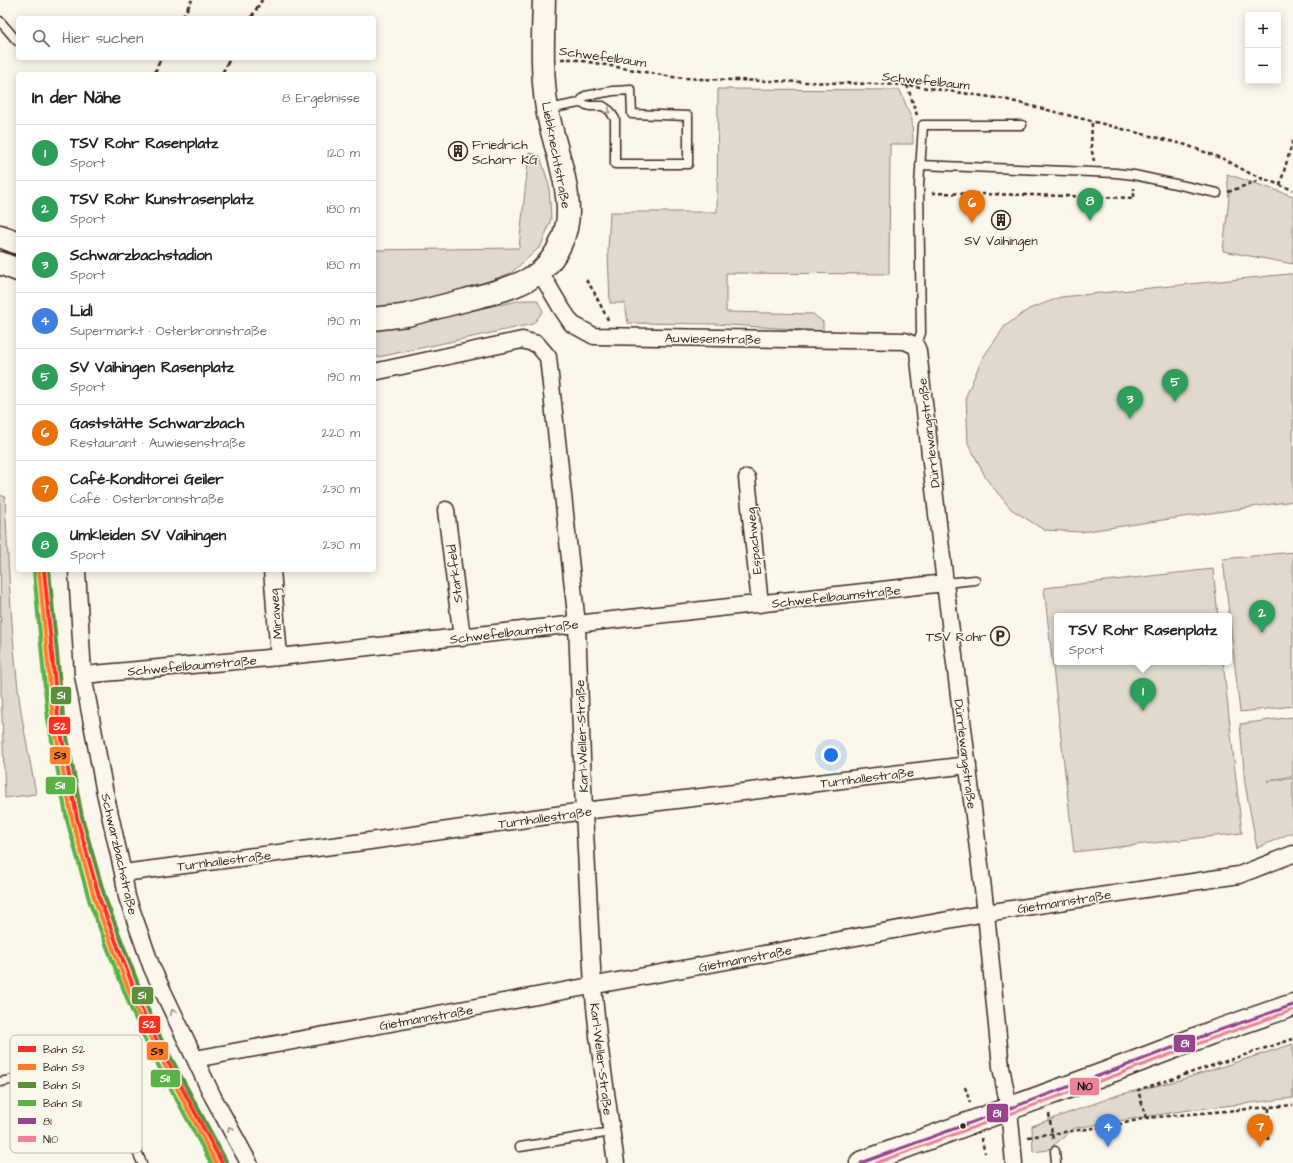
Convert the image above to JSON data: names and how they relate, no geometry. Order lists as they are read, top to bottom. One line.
{"streets":{"street":["Liebknechtstraße","Auwiesenstraße","Dürrlewangstraße","Espachweg","Starkfeld","Schwefelbaumstraße","Miraweg","Karl-Weller-Straße","Turnhallestraße","Schwarzbachstraße","Gietmannstraße"],"path":["Schwefelbaum"]},"crossings":[["Schwefelbaum","Liebknechtstraße"],["Liebknechtstraße","Auwiesenstraße"],["Auwiesenstraße","Dürrlewangstraße"],["Dürrlewangstraße","Schwefelbaumstraße"],["Dürrlewangstraße","Turnhallestraße"],["Dürrlewangstraße","Gietmannstraße"],["Espachweg","Schwefelbaumstraße"],["Starkfeld","Schwefelbaumstraße"],["Schwefelbaumstraße","Miraweg"],["Schwefelbaumstraße","Karl-Weller-Straße"],["Schwefelbaumstraße","Schwarzbachstraße"],["Karl-Weller-Straße","Turnhallestraße"],["Karl-Weller-Straße","Gietmannstraße"],["Turnhallestraße","Schwarzbachstraße"],["Schwarzbachstraße","Gietmannstraße"]],"one_way":["Schwarzbachstraße"],"places":{"building":["Friedrich Scharr KG","SV Vaihingen"],"parking":["TSV Rohr"]},"lines":["rail line S2","rail line S3","rail line S1","rail line S11","transit line 81","transit line N10"],"legend":["Bahn S2","Bahn S3","Bahn S1","Bahn S11","81","N10"],"page":{"map_buttons":["+","−"],"search":"Hier suchen","heading":["In der Nähe","8 Ergebnisse"],"list":[{"mark":"1","name":"TSV Rohr Rasenplatz","note":"Sport","value":"120 m"},{"mark":"2","name":"TSV Rohr Kunstrasenplatz","note":"Sport","value":"180 m"},{"mark":"3","name":"Schwarzbachstadion","note":"Sport","value":"180 m"},{"mark":"4","name":"Lidl","note":"Supermarkt · Osterbronnstraße","value":"190 m"},{"mark":"5","name":"SV Vaihingen Rasenplatz","note":"Sport","value":"190 m"},{"mark":"6","name":"Gaststätte Schwarzbach","note":"Restaurant · Auwiesenstraße","value":"220 m"},{"mark":"7","name":"Café-Konditorei Geiler","note":"Café · Osterbronnstraße","value":"230 m"},{"mark":"8","name":"Umkleiden SV Vaihingen","note":"Sport","value":"230 m"}],"pins":["8","6","5","3","2","1","4","7"],"popup":["TSV Rohr Rasenplatz","Sport"]}}
